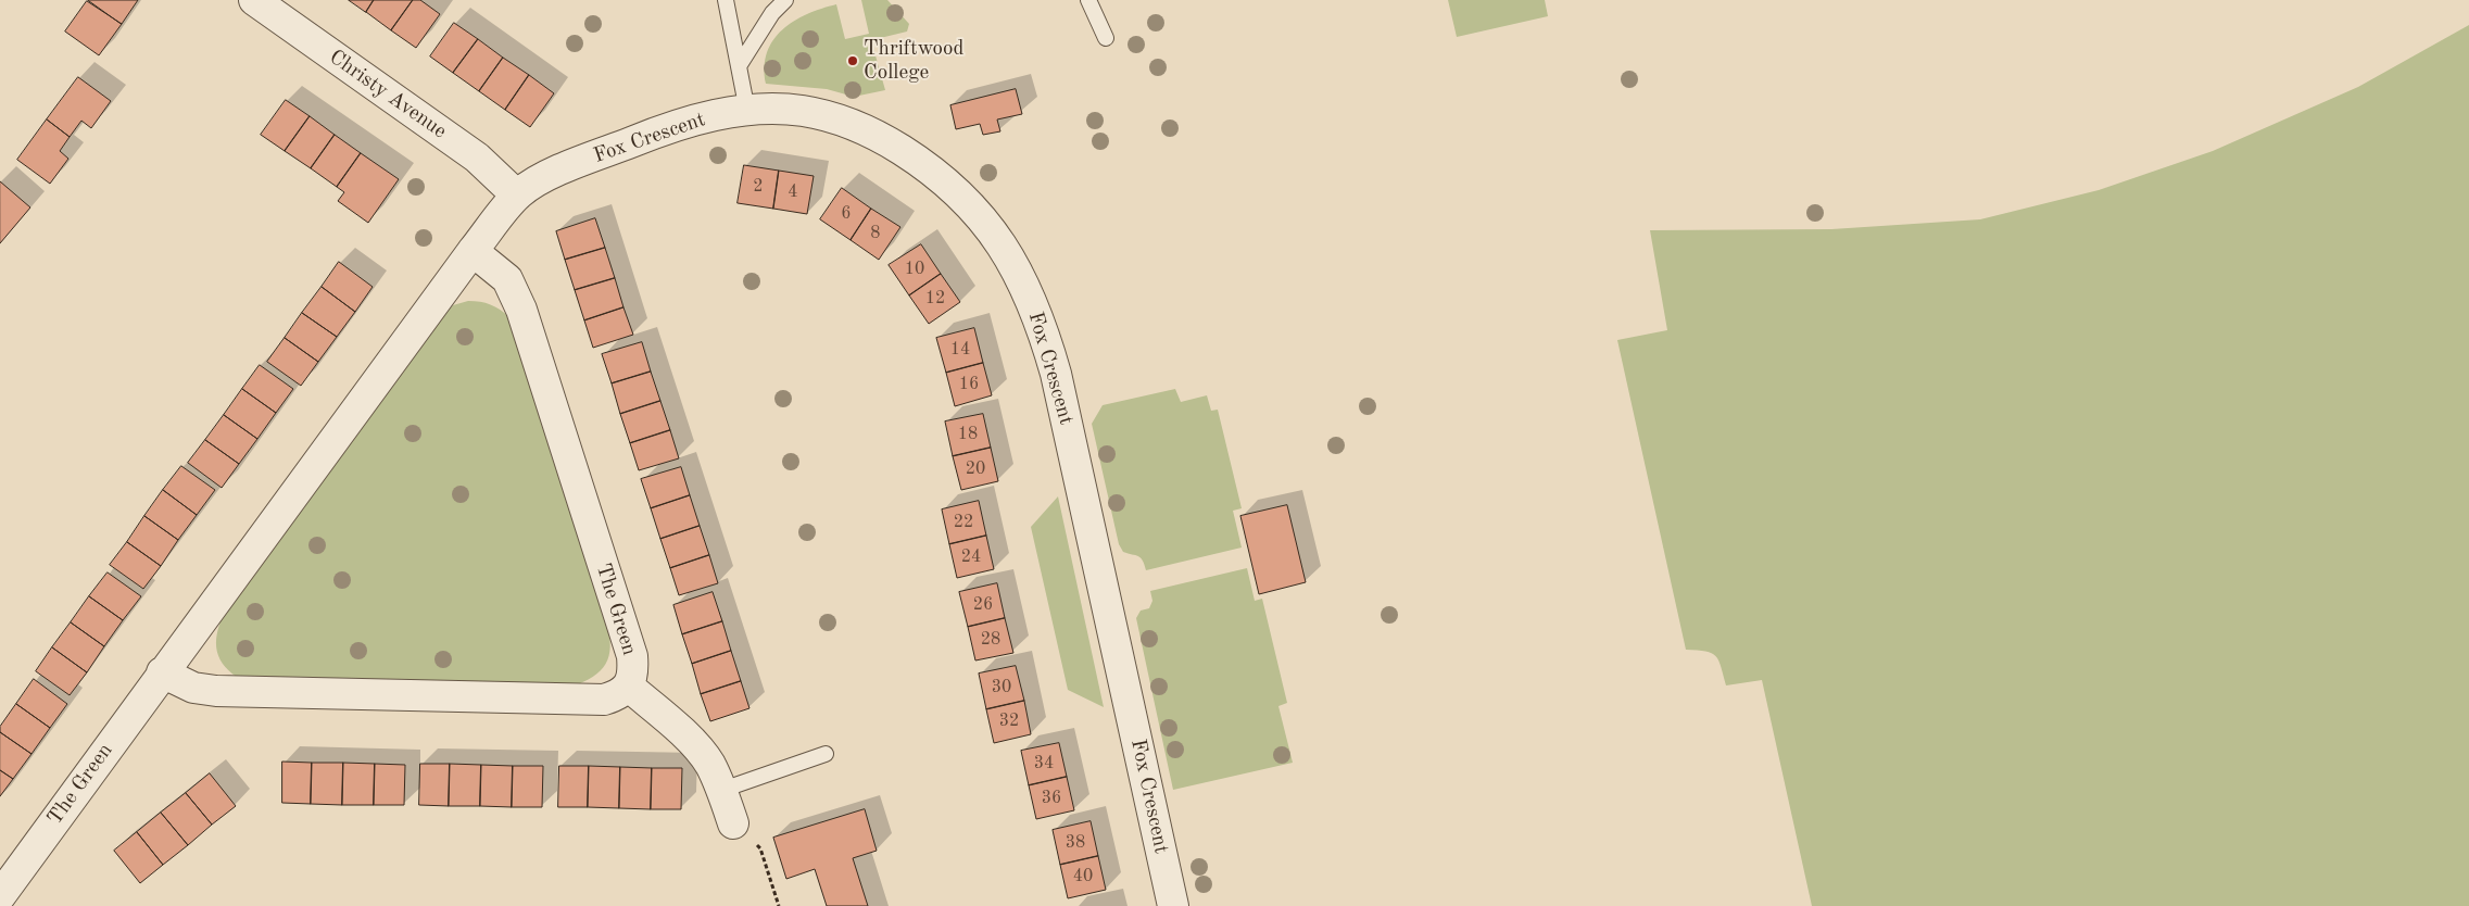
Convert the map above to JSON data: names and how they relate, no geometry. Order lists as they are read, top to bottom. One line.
{"streets":{"street":["Christy Avenue","Fox Crescent","The Green"]},"crossings":[["Christy Avenue","Fox Crescent"],["Christy Avenue","The Green"],["Fox Crescent","The Green"]],"places":["Thriftwood College"],"house_numbers":["2","4","6","8","10","12","14","16","18","20","22","24","26","28","30","32","34","36","38","40"]}
